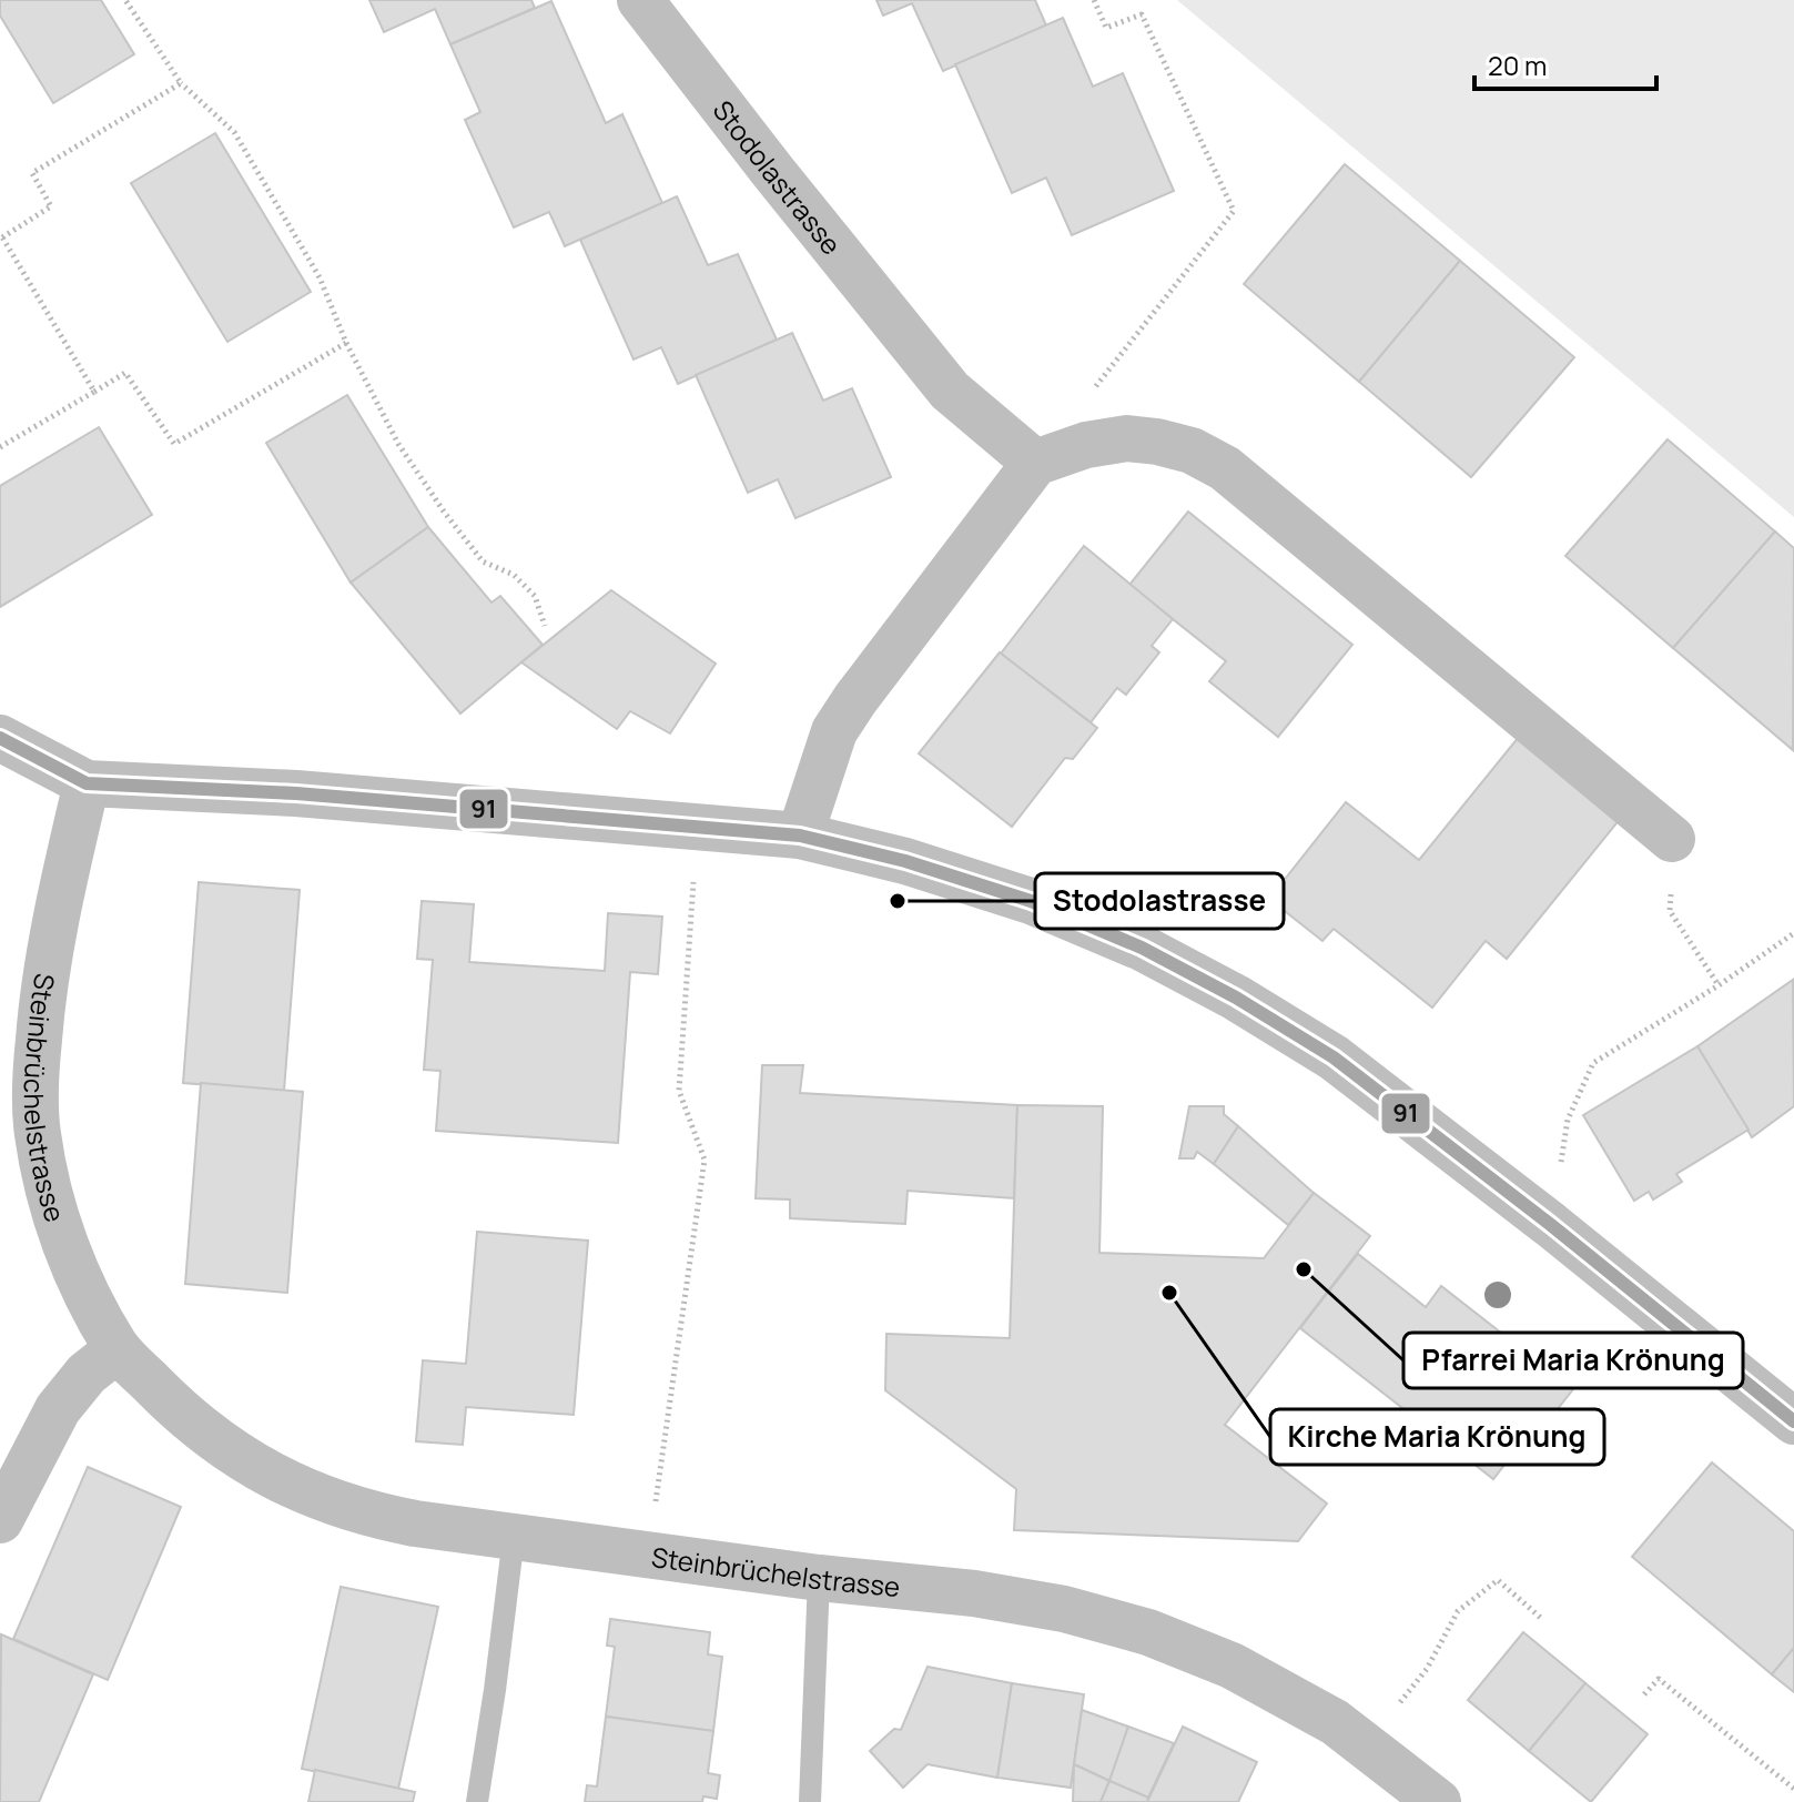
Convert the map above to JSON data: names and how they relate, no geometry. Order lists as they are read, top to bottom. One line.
{"streets":{"street":["Stodolastrasse","Steinbrüchelstrasse"]},"places":["Stodolastrasse","Pfarrei Maria Krönung","Kirche Maria Krönung"],"lines":["transit line 91"],"scale_bar":"20 m"}
